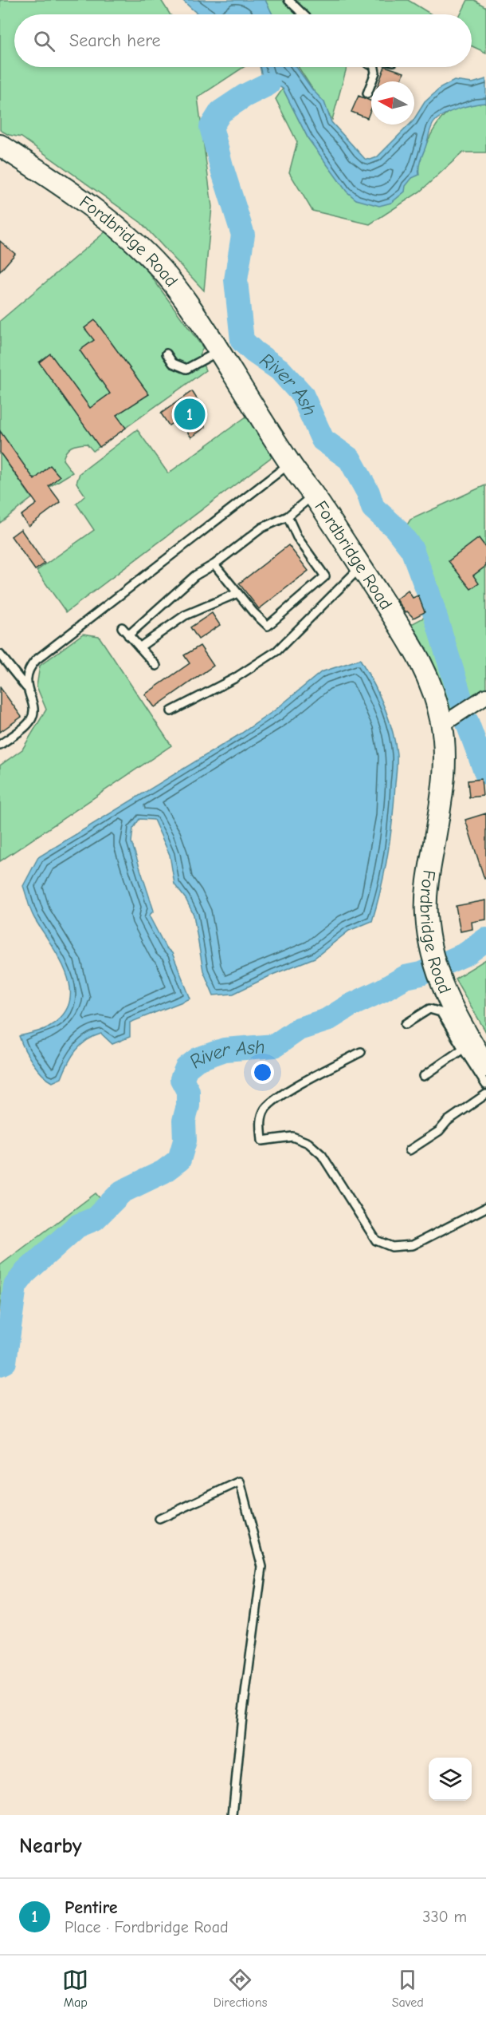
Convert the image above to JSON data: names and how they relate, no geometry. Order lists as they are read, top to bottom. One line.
{"streets":{"street":["Fordbridge Road"]},"water":["River Ash"],"north":"left","page":{"search":"Search here","pins":"1","heading":"Nearby","list":[{"mark":"1","name":"Pentire","note":"Place · Fordbridge Road","value":"330 m"}],"nav":["Map","Directions","Saved"]}}
